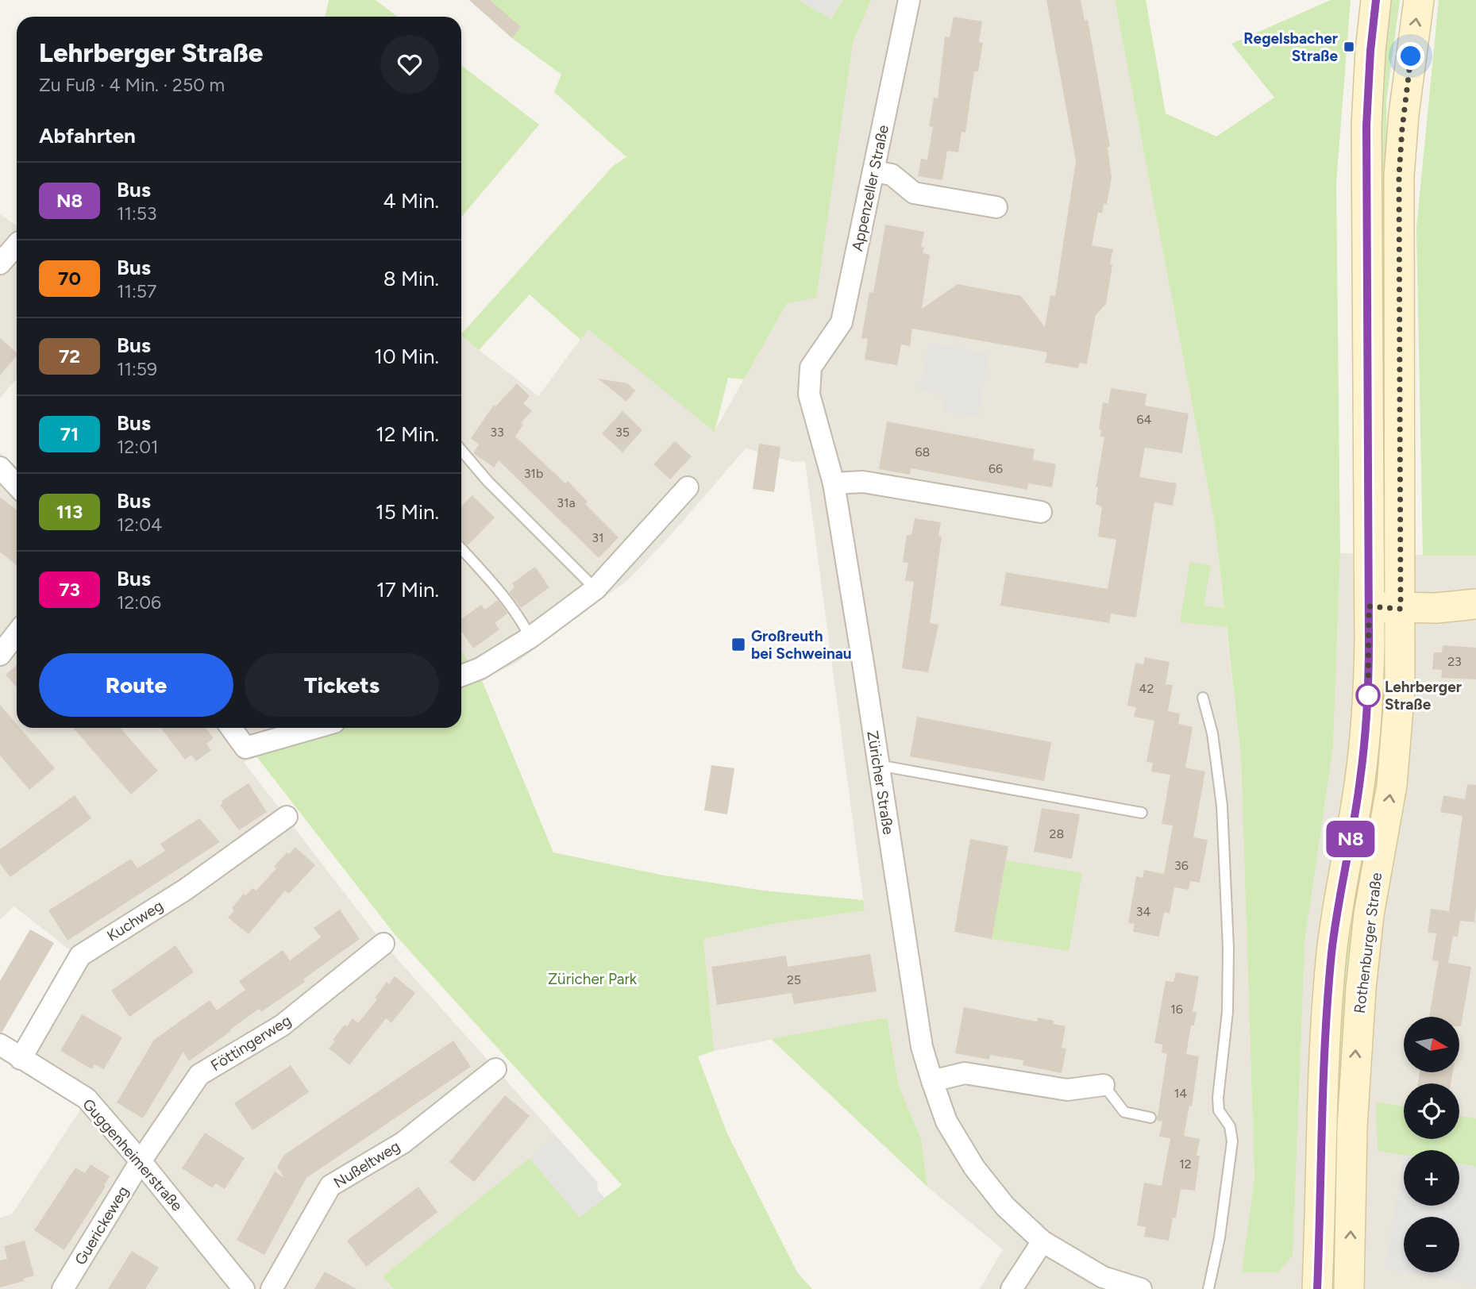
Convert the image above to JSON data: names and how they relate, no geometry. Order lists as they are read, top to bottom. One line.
{"streets":{"main road":["Rothenburger Straße"],"street":["Appenzeller Straße","Züricher Straße","Kuchweg","Föttingerweg","Guggenheimerstraße","Nußeltweg","Guerickeweg"]},"crossings":[["Appenzeller Straße","Züricher Straße"],["Kuchweg","Guggenheimerstraße"],["Föttingerweg","Guggenheimerstraße"],["Föttingerweg","Guerickeweg"],["Guggenheimerstraße","Guerickeweg"]],"parks":["Züricher Park"],"places":{"transit":["Regelsbacher Straße","Großreuth bei Schweinau"],"other":["Lehrberger Straße"]},"lines":["bus line N8"],"house_numbers":["64","33","35","68","66","31b","31a","31","23","42","28","36","34","25","16","14","12"],"north":"right","page":{"on_map":"N8","heading":[["Lehrberger Straße","Zu Fuß · 4 Min. · 250 m"],"Abfahrten"],"list":[{"mark":"N8","name":"Bus","note":"11:53","value":"4 Min."},{"mark":"70","name":"Bus","note":"11:57","value":"8 Min."},{"mark":"72","name":"Bus","note":"11:59","value":"10 Min."},{"mark":"71","name":"Bus","note":"12:01","value":"12 Min."},{"mark":"113","name":"Bus","note":"12:04","value":"15 Min."},{"mark":"73","name":"Bus","note":"12:06","value":"17 Min."}],"buttons":["Route","Tickets"],"map_buttons":["+","−"]}}
